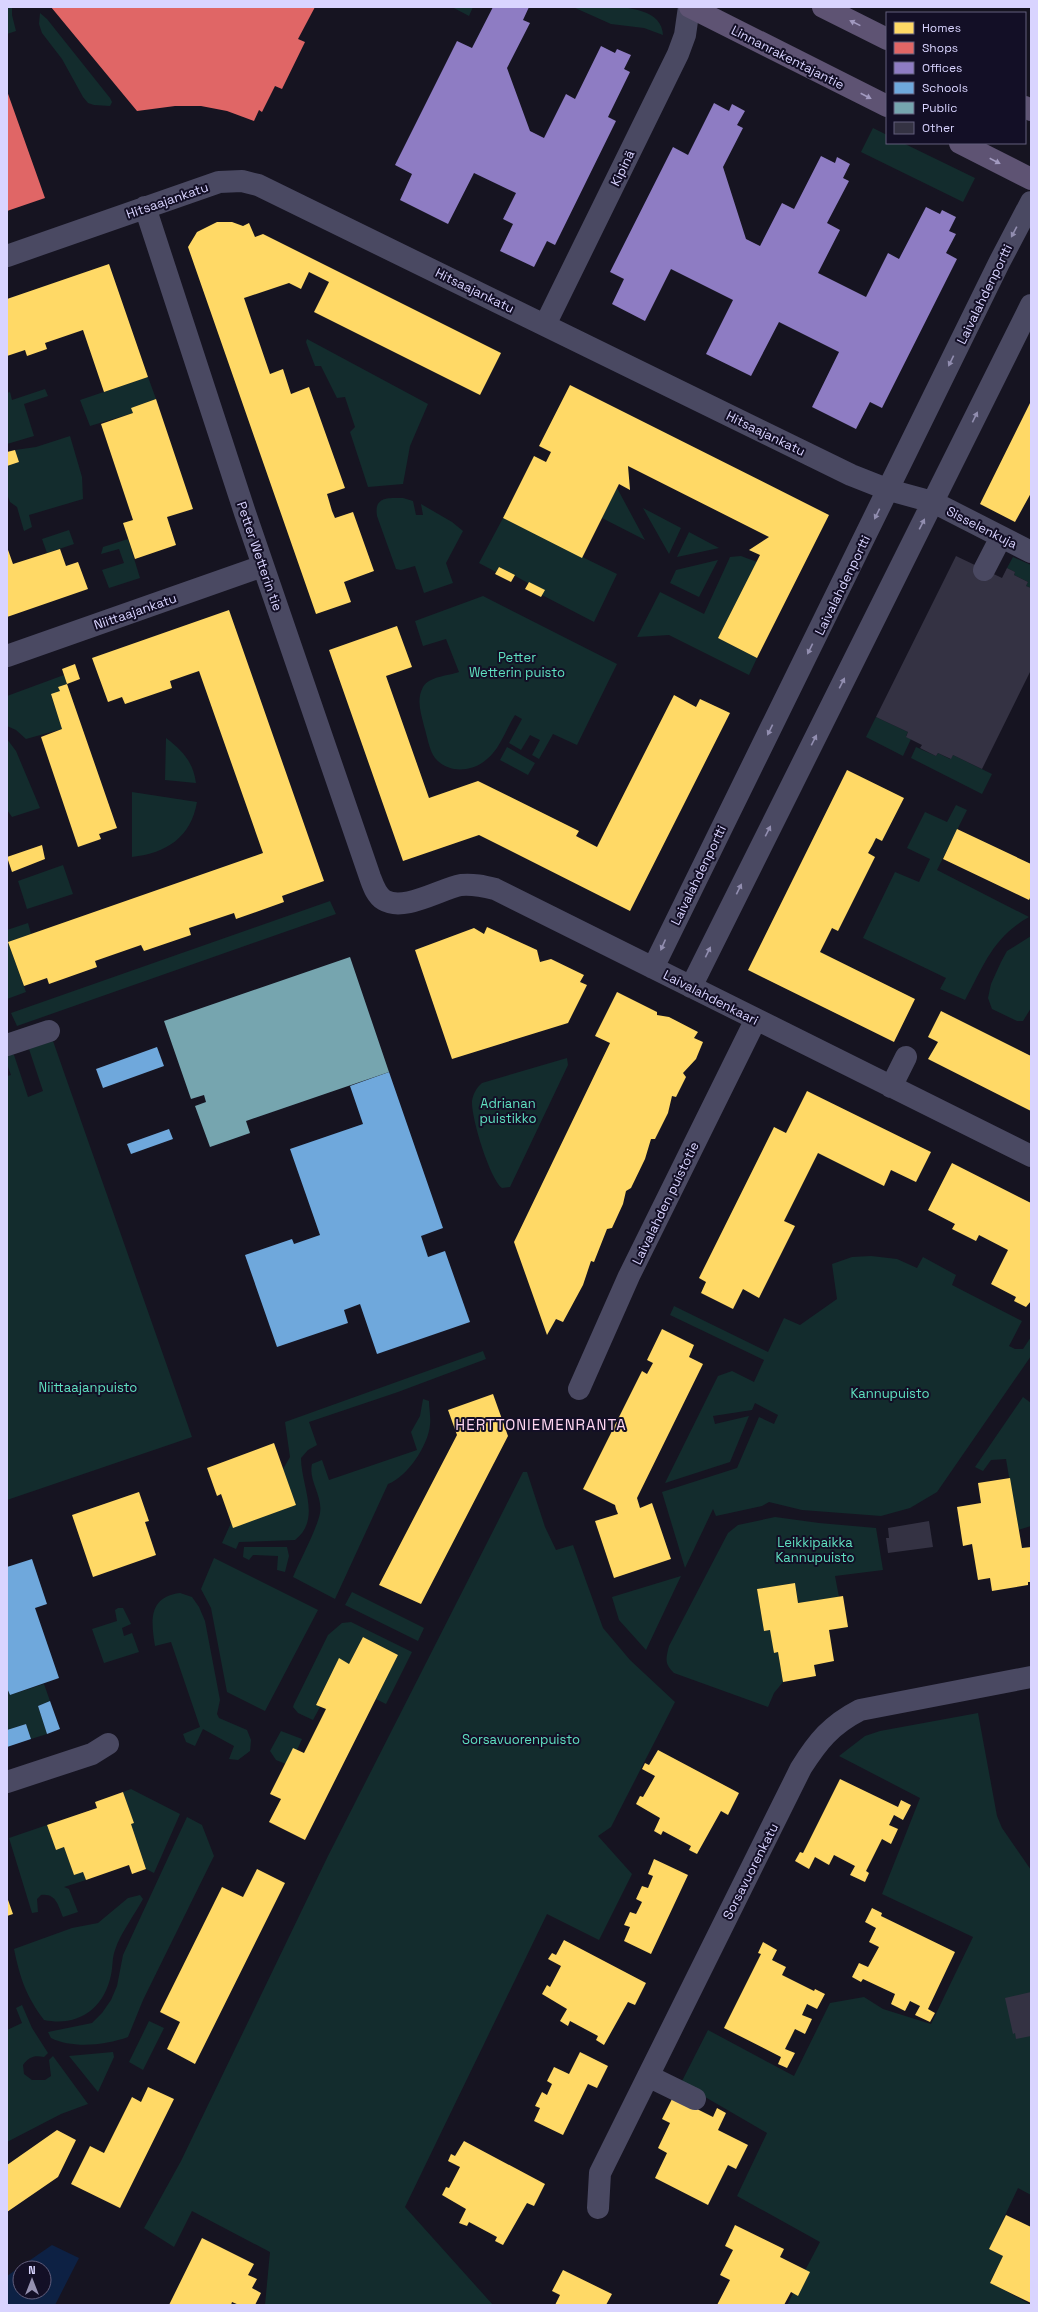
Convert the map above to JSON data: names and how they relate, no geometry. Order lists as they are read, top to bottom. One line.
{"streets":{"main road":["Linnanrakentajantie"],"street":["Kipinä","Hitsaajankatu","Laivalahdenportti","Sisselenkuja","Petter Wetterin tie","Niittaajankatu","Laivalahdenkaari","Laivalahden puistotie","Sorsavuorenkatu"]},"crossings":[["Linnanrakentajantie","Kipinä"],["Kipinä","Hitsaajankatu"],["Hitsaajankatu","Laivalahdenportti"],["Hitsaajankatu","Sisselenkuja"],["Hitsaajankatu","Petter Wetterin tie"],["Laivalahdenportti","Laivalahdenkaari"],["Petter Wetterin tie","Niittaajankatu"],["Petter Wetterin tie","Laivalahdenkaari"],["Laivalahdenkaari","Laivalahden puistotie"]],"districts":["HERTTONIEMENRANTA"],"parks":["Petter Wetterin puisto","Adrianan puistikko","Niittaajanpuisto","Kannupuisto","Leikkipaikka Kannupuisto","Sorsavuorenpuisto"],"legend":["Homes","Shops","Offices","Schools","Public","Other"],"north":"top"}
